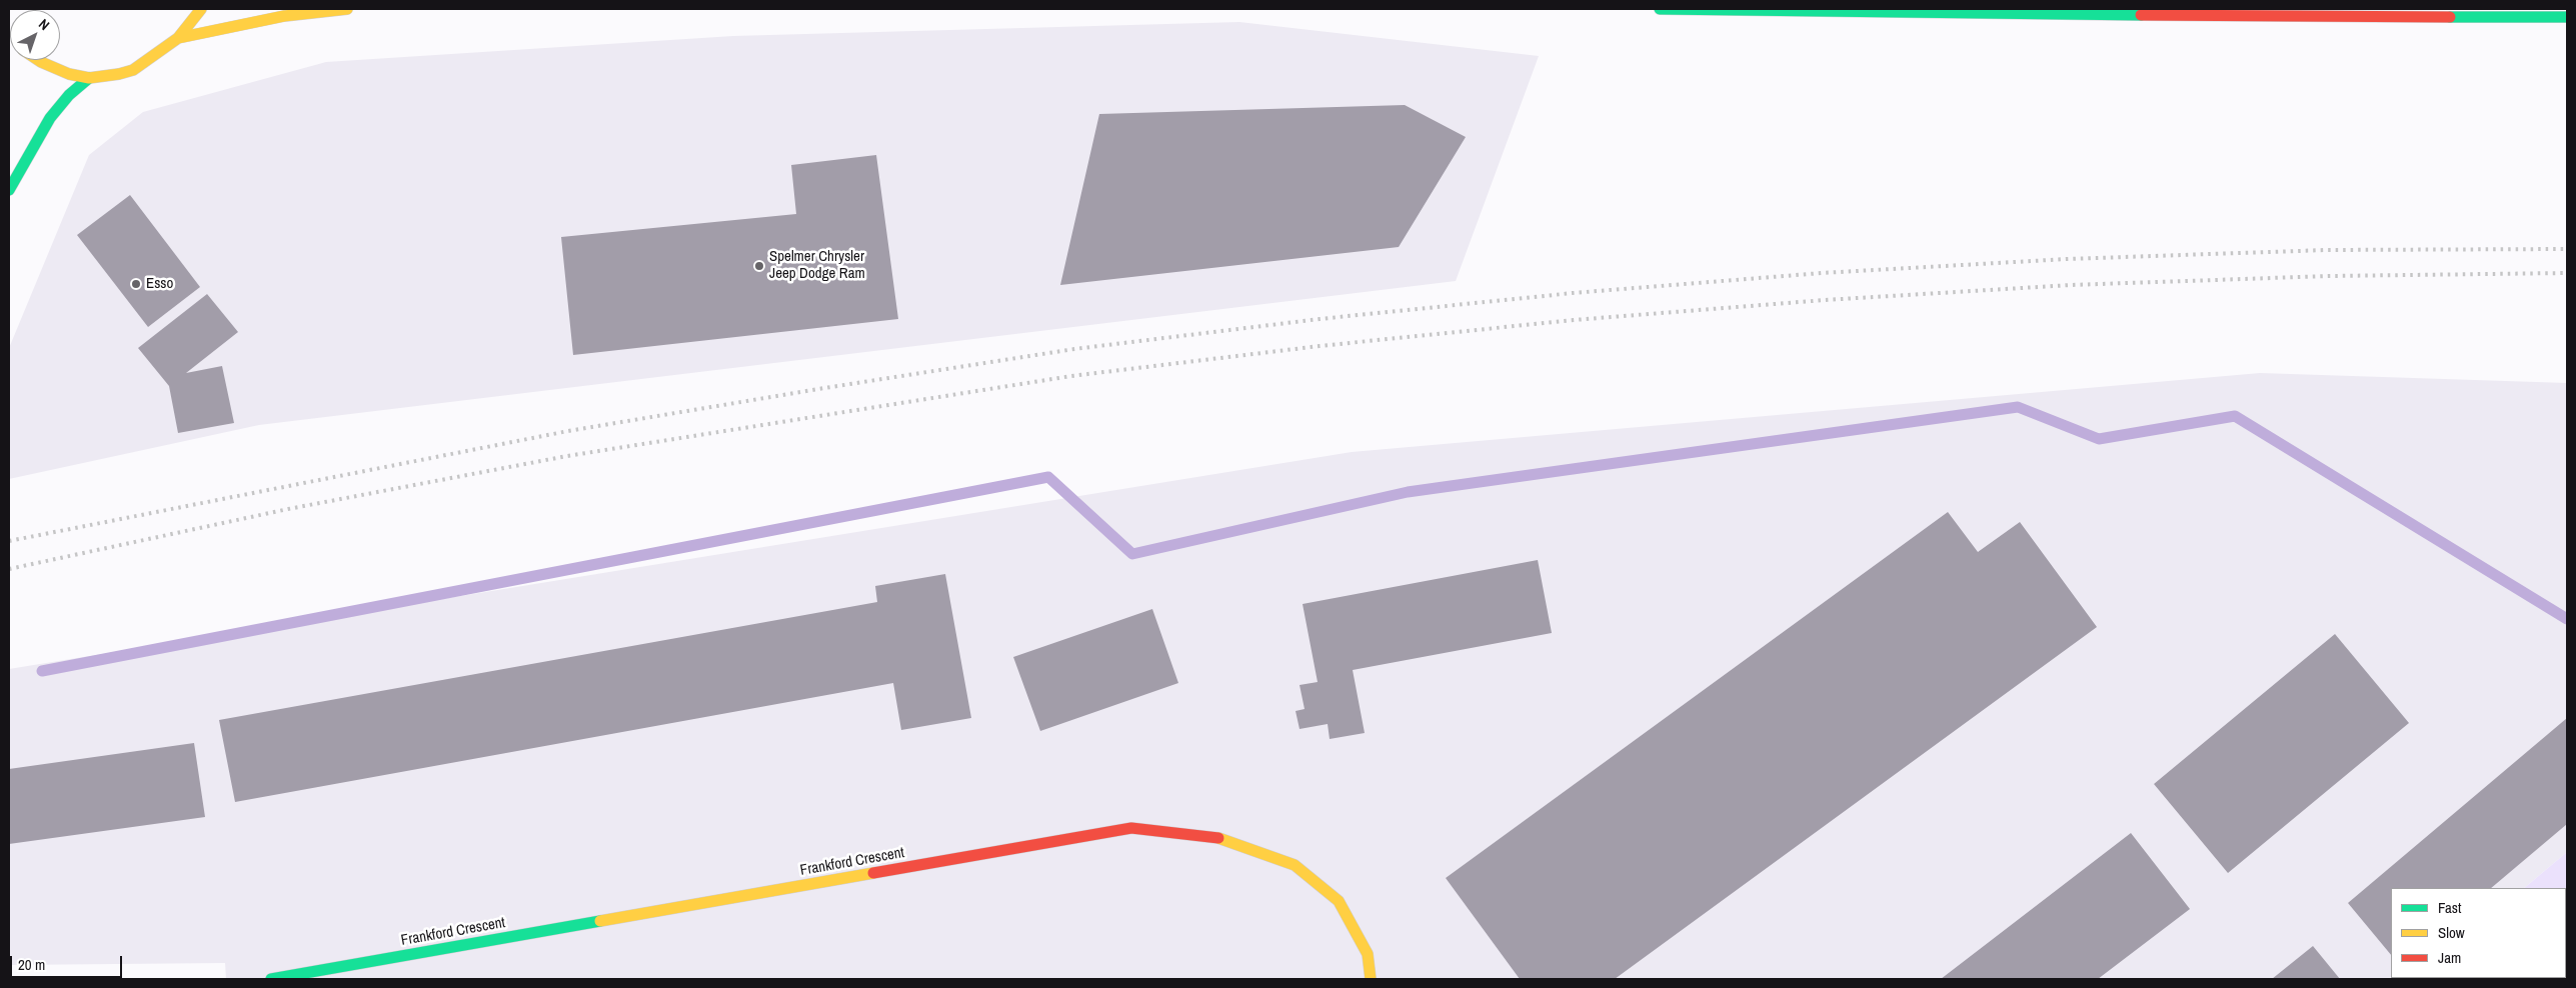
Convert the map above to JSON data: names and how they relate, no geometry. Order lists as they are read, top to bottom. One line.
{"streets":{"main road":["Frankford Crescent"]},"places":["Spelmer Chrysler Jeep Dodge Ram","Esso"],"legend":["Fast","Slow","Jam"],"scale_bar":"20 m","north":"top right"}
